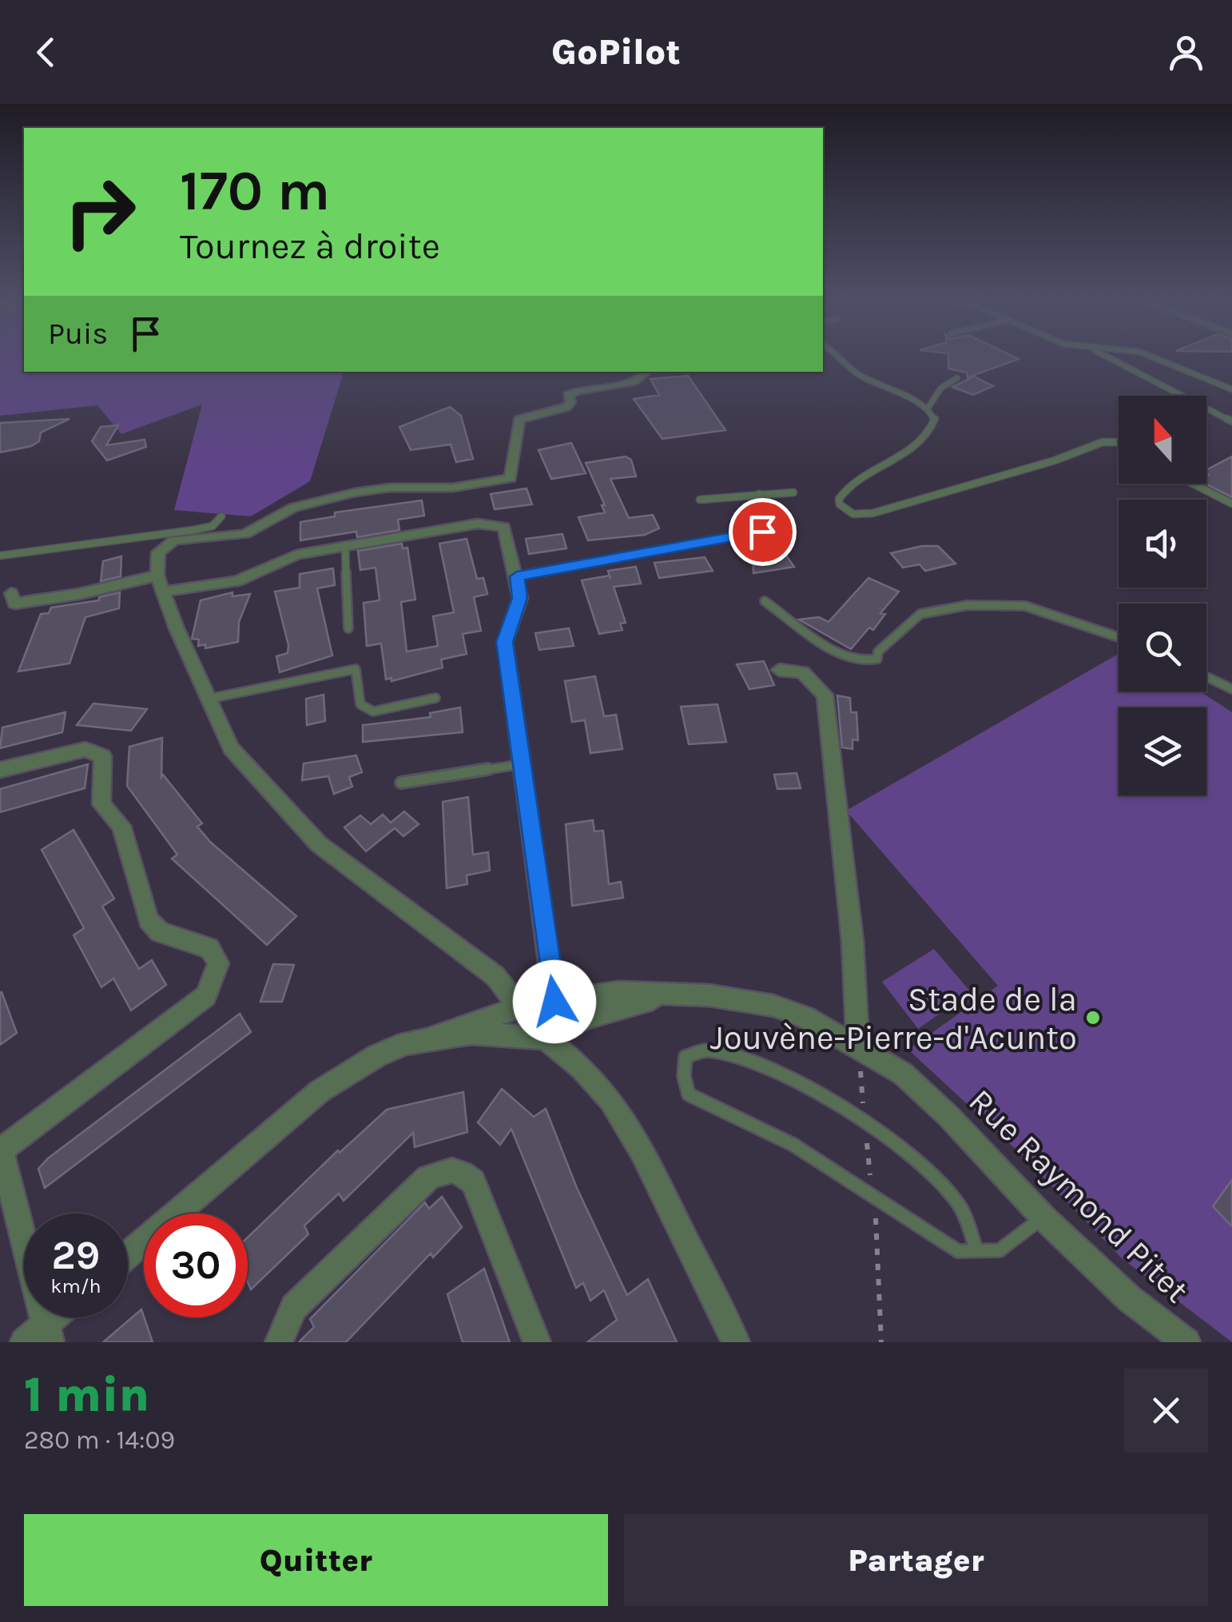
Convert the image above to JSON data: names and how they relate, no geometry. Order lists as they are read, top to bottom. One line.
{"streets":{"street":["Rue Raymond Pitet"]},"places":["Stade de la Jouvène-Pierre-d'Acunto"],"north":"top","page":{"header":"GoPilot","turn":["170 m","Tournez à droite"],"then":"Puis","speed":"29 km/h","limit":"30","heading":["1 min","280 m · 14:09"],"buttons":["Quitter","Partager"]}}
